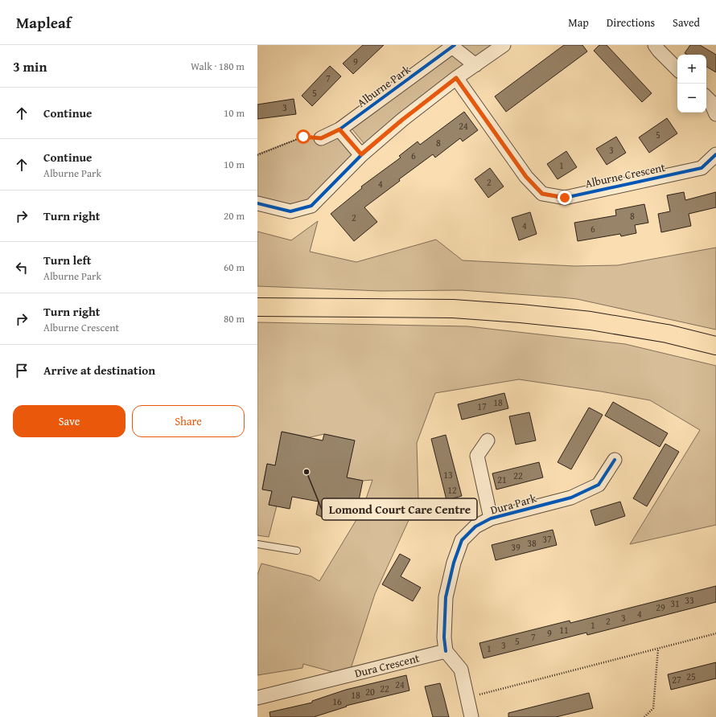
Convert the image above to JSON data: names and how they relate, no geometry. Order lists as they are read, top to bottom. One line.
{"streets":{"street":["Alburne Park","Alburne Crescent","Dura Park","Dura Crescent"]},"crossings":[["Dura Park","Dura Crescent"]],"places":["Lomond Court Care Centre"],"house_numbers":["9","7","5","3","24","5","8","3","6","1","2","4","8","2","4","6","18","17","13","22","21","12","37","38","39","33","31","29","4","3","2","1","11","9","7","5","3","1","25","27","24","22","20","18","16"],"page":{"header":"Mapleaf","nav":["Map","Directions","Saved"],"heading":["3 min","Walk · 180 m"],"map_buttons":["+","−"],"list":[["Continue","10 m"],["Continue","Alburne Park","10 m"],["Turn right","20 m"],["Turn left","Alburne Park","60 m"],["Turn right","Alburne Crescent","80 m"],"Arrive at destination"],"buttons":["Save","Share"]}}
